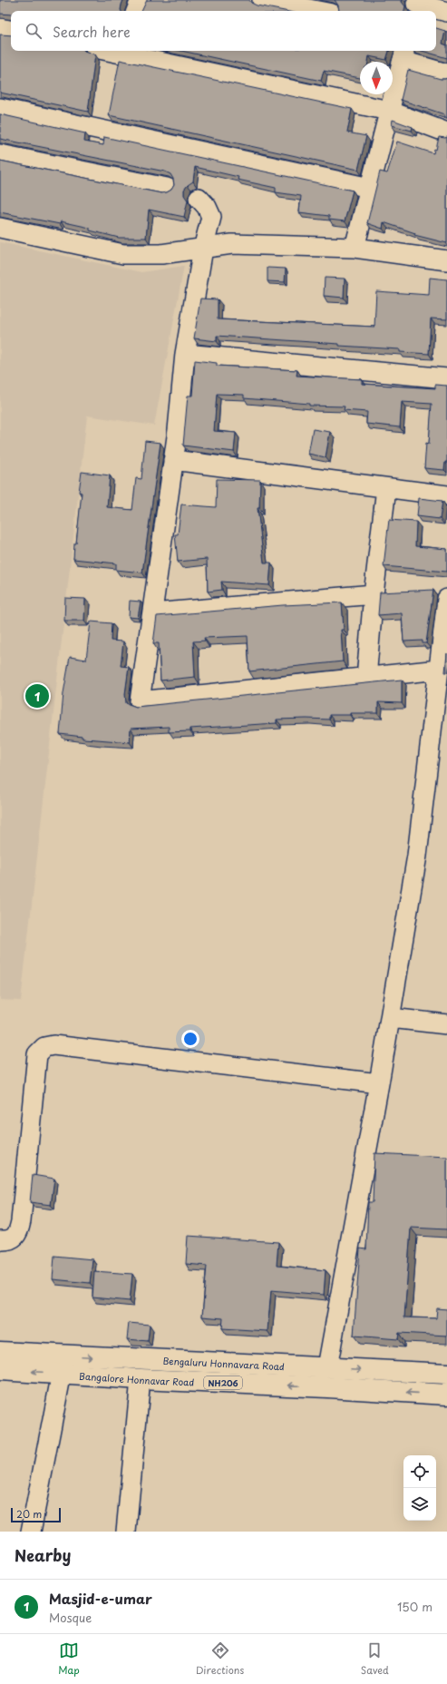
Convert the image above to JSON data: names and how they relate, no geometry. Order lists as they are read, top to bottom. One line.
{"streets":{"main road":["Bengaluru Honnavara Road","Bangalore Honnavar Road","NH206"]},"one_way":["Bengaluru Honnavara Road","Bangalore Honnavar Road"],"scale_bar":"20 m","north":"bottom","page":{"search":"Search here","pins":"1","scale":"20 m","heading":"Nearby","list":[{"mark":"1","name":"Masjid-e-umar","note":"Mosque","value":"150 m"}],"nav":["Map","Directions","Saved"]}}
